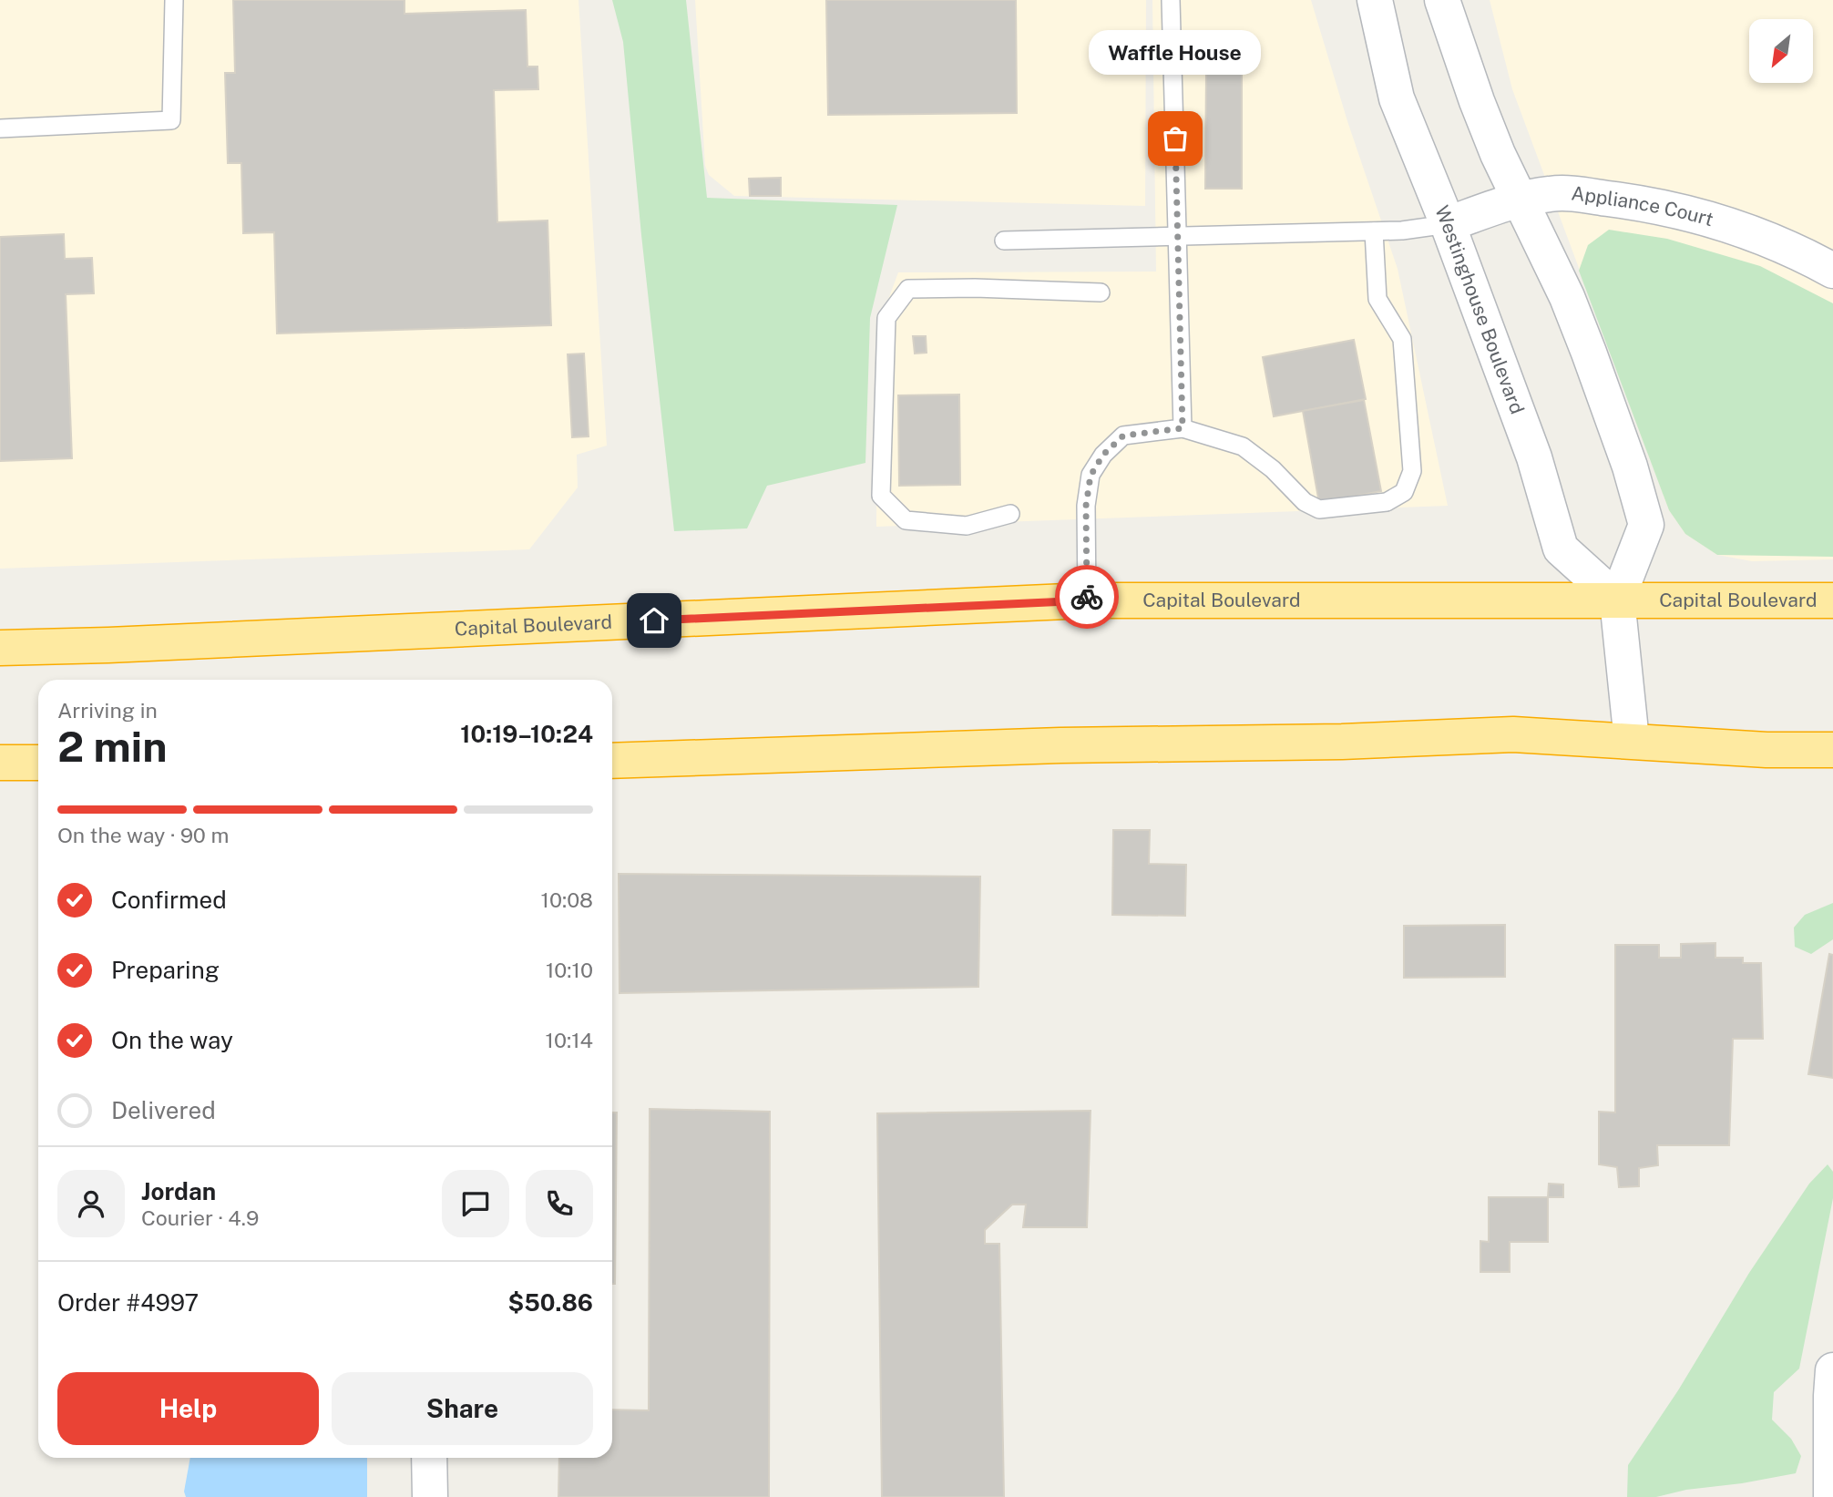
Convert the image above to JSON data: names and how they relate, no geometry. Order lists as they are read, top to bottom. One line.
{"streets":{"highway":["Capital Boulevard"],"street":["Appliance Court","Westinghouse Boulevard"]},"crossings":[["Appliance Court","Westinghouse Boulevard"],["Westinghouse Boulevard","Capital Boulevard"]],"places":["Waffle House"],"north":"bottom left","page":{"bubble":"Waffle House","heading":["2 min","Arriving in","10:19–10:24"],"panel":["Jordan","Courier · 4.9","Order #4997","$50.86"],"bar":"On the way · 90 m","list":[["Confirmed","10:08"],["Preparing","10:10"],["On the way","10:14"],"Delivered"],"buttons":["Help","Share"]}}
